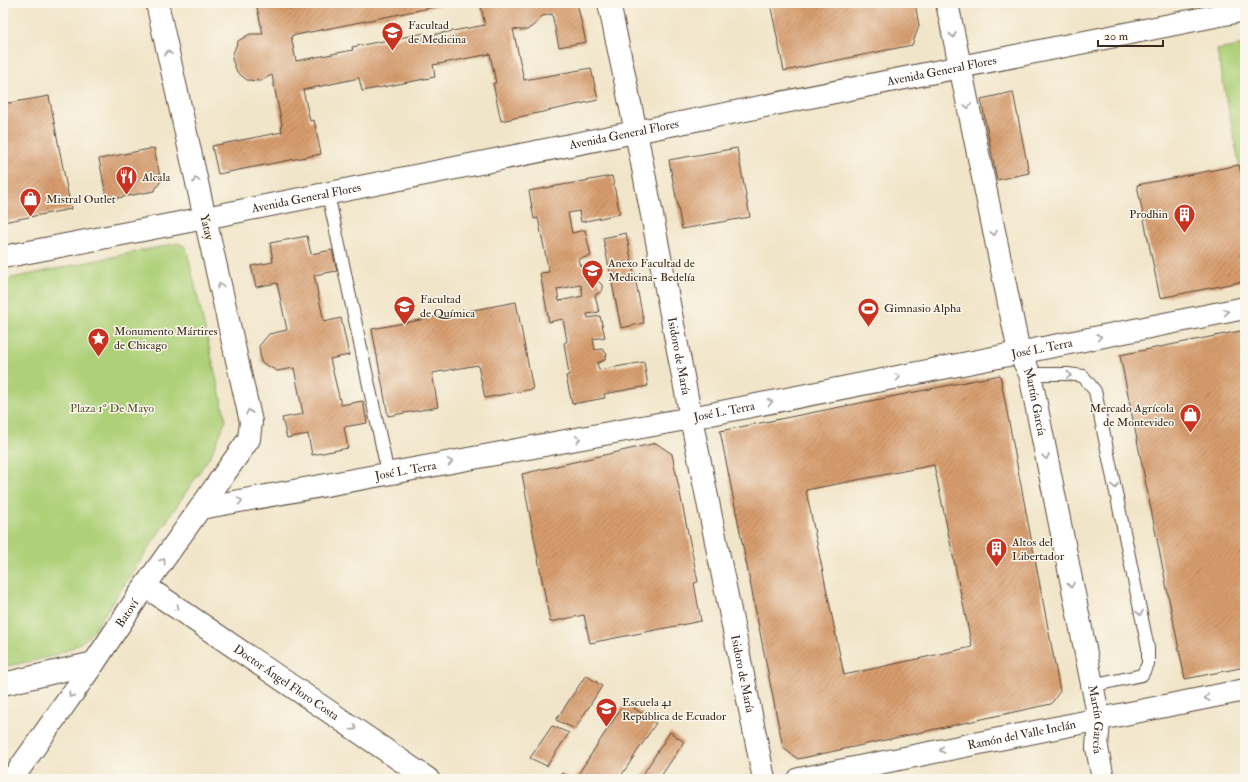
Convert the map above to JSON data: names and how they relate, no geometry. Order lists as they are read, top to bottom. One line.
{"streets":{"street":["Avenida General Flores","Yatay","José L. Terra","Isidoro de María","Martín García","Batoví","Doctor Ángel Floro Costa","Ramón del Valle Inclán"]},"crossings":[["Avenida General Flores","Yatay"],["Avenida General Flores","Isidoro de María"],["Avenida General Flores","Martín García"],["Yatay","Batoví"],["José L. Terra","Isidoro de María"],["José L. Terra","Martín García"],["José L. Terra","Batoví"],["Martín García","Ramón del Valle Inclán"],["Batoví","Doctor Ángel Floro Costa"]],"one_way":["Yatay","José L. Terra","Martín García","Doctor Ángel Floro Costa","Ramón del Valle Inclán"],"parks":["Plaza 1º De Mayo"],"places":{"school or university":["Facultad de Medicina","Anexo Facultad de Medicina- Bedelía","Facultad de Química","Escuela 41 República de Ecuador"],"restaurant":["Alcala"],"shop":["Mistral Outlet","Mercado Agrícola de Montevideo"],"building":["Prodhin","Altos del Libertador"],"sports":["Gimnasio Alpha"],"place":["Monumento Mártires de Chicago"]},"scale_bar":"20 m"}
